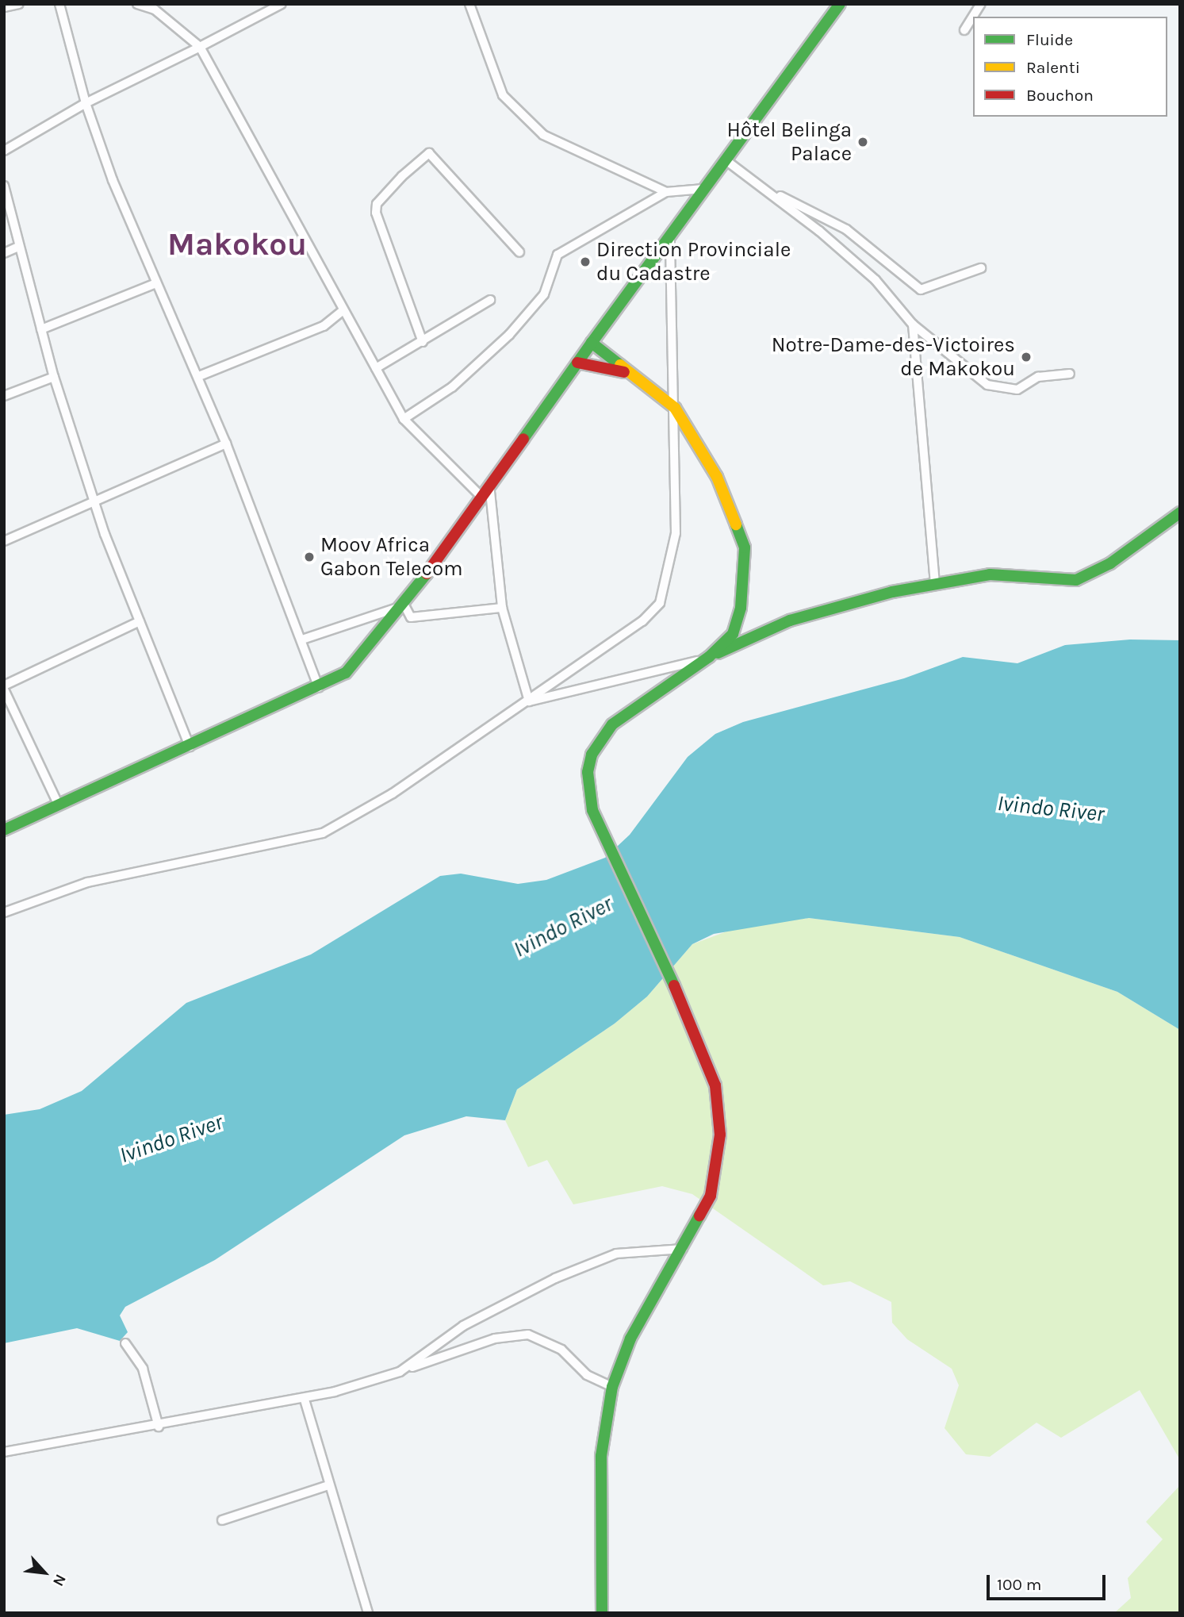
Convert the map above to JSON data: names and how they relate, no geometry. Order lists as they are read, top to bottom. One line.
{"districts":["Makokou"],"water":["Ivindo River"],"places":["Hôtel Belinga Palace","Direction Provinciale du Cadastre","Notre-Dame-des-Victoires de Makokou","Moov Africa Gabon Telecom"],"legend":["Fluide","Ralenti","Bouchon"],"scale_bar":"100 m","north":"bottom right"}
